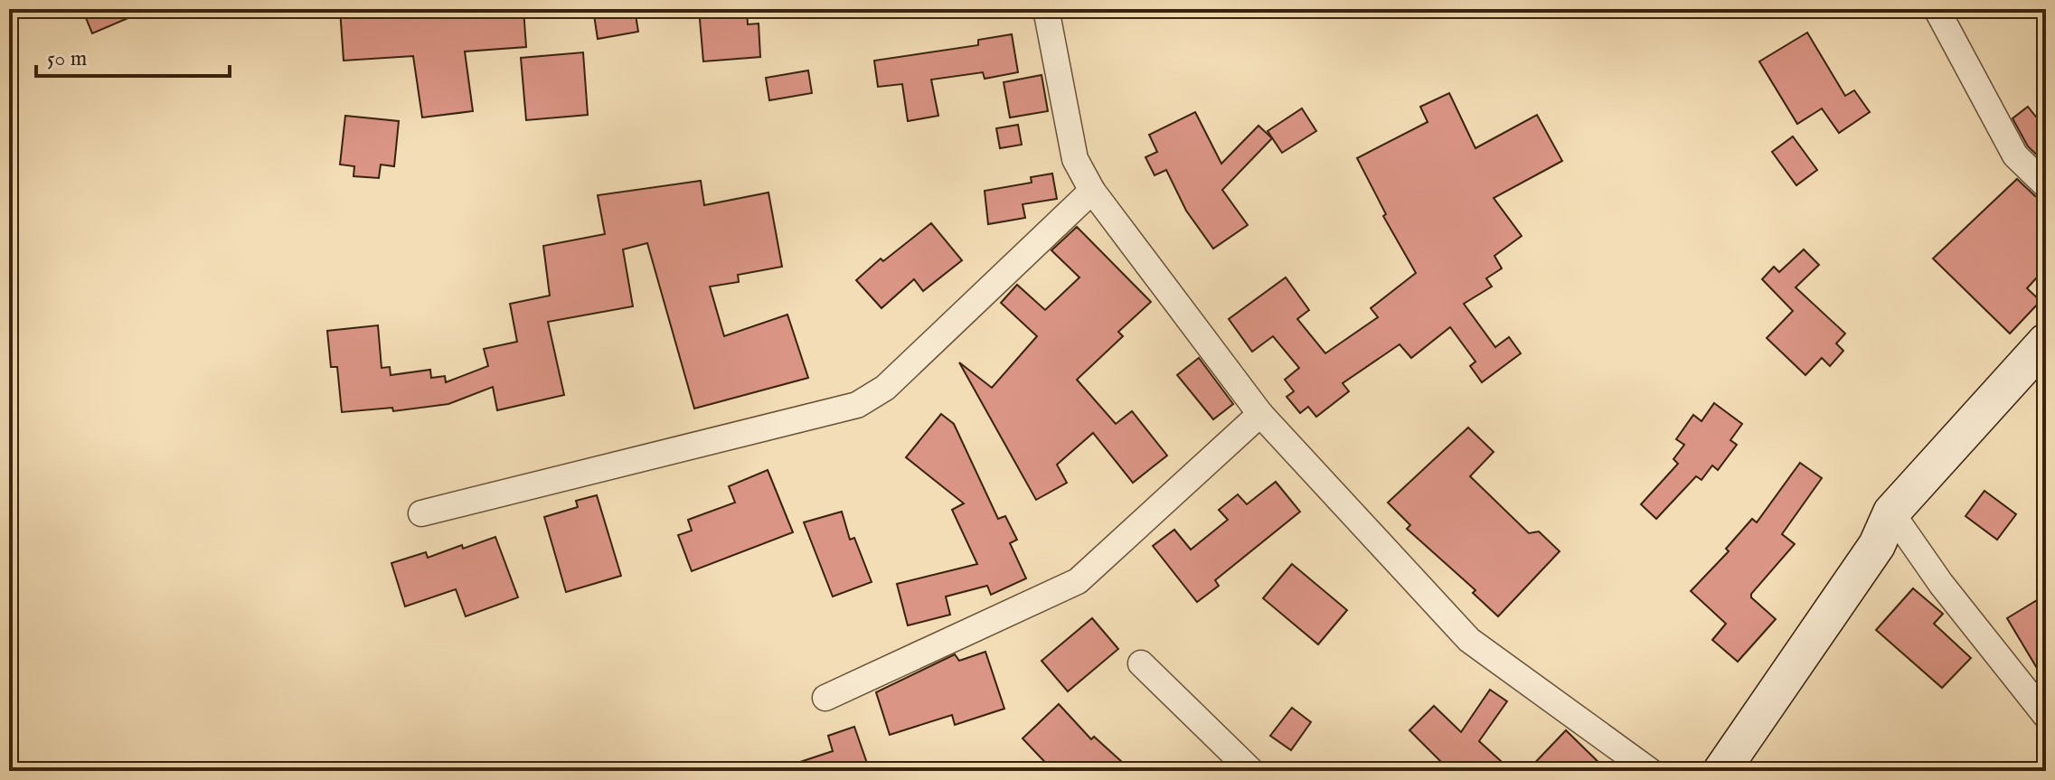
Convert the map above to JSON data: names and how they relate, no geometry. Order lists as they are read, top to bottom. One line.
{"scale_bar":"50 m"}
